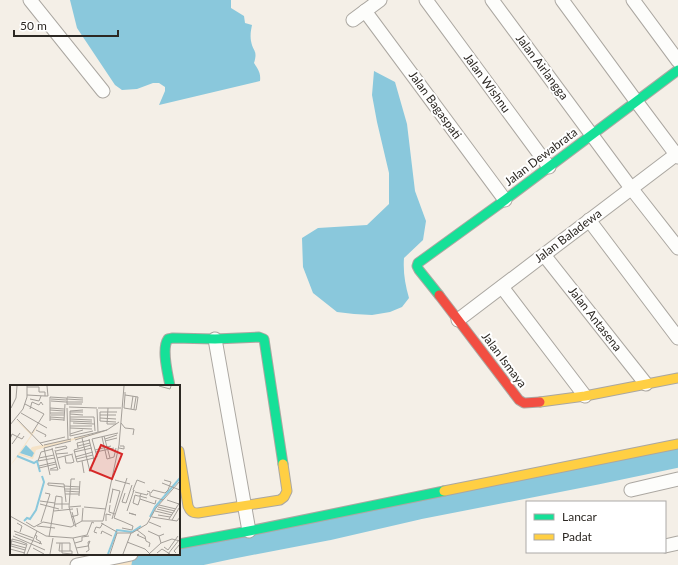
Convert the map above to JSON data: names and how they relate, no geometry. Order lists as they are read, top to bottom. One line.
{"streets":{"street":["Jalan Airlangga","Jalan Wishnu","Jalan Bagaspati","Jalan Dewabrata","Jalan Baladewa","Jalan Antasena","Jalan Ismaya"]},"crossings":[["Jalan Airlangga","Jalan Dewabrata"],["Jalan Airlangga","Jalan Baladewa"],["Jalan Wishnu","Jalan Dewabrata"],["Jalan Bagaspati","Jalan Dewabrata"],["Jalan Dewabrata","Jalan Ismaya"],["Jalan Baladewa","Jalan Antasena"],["Jalan Baladewa","Jalan Ismaya"],["Jalan Antasena","Jalan Ismaya"]],"legend":["Lancar","Padat"],"scale_bar":"50 m"}
